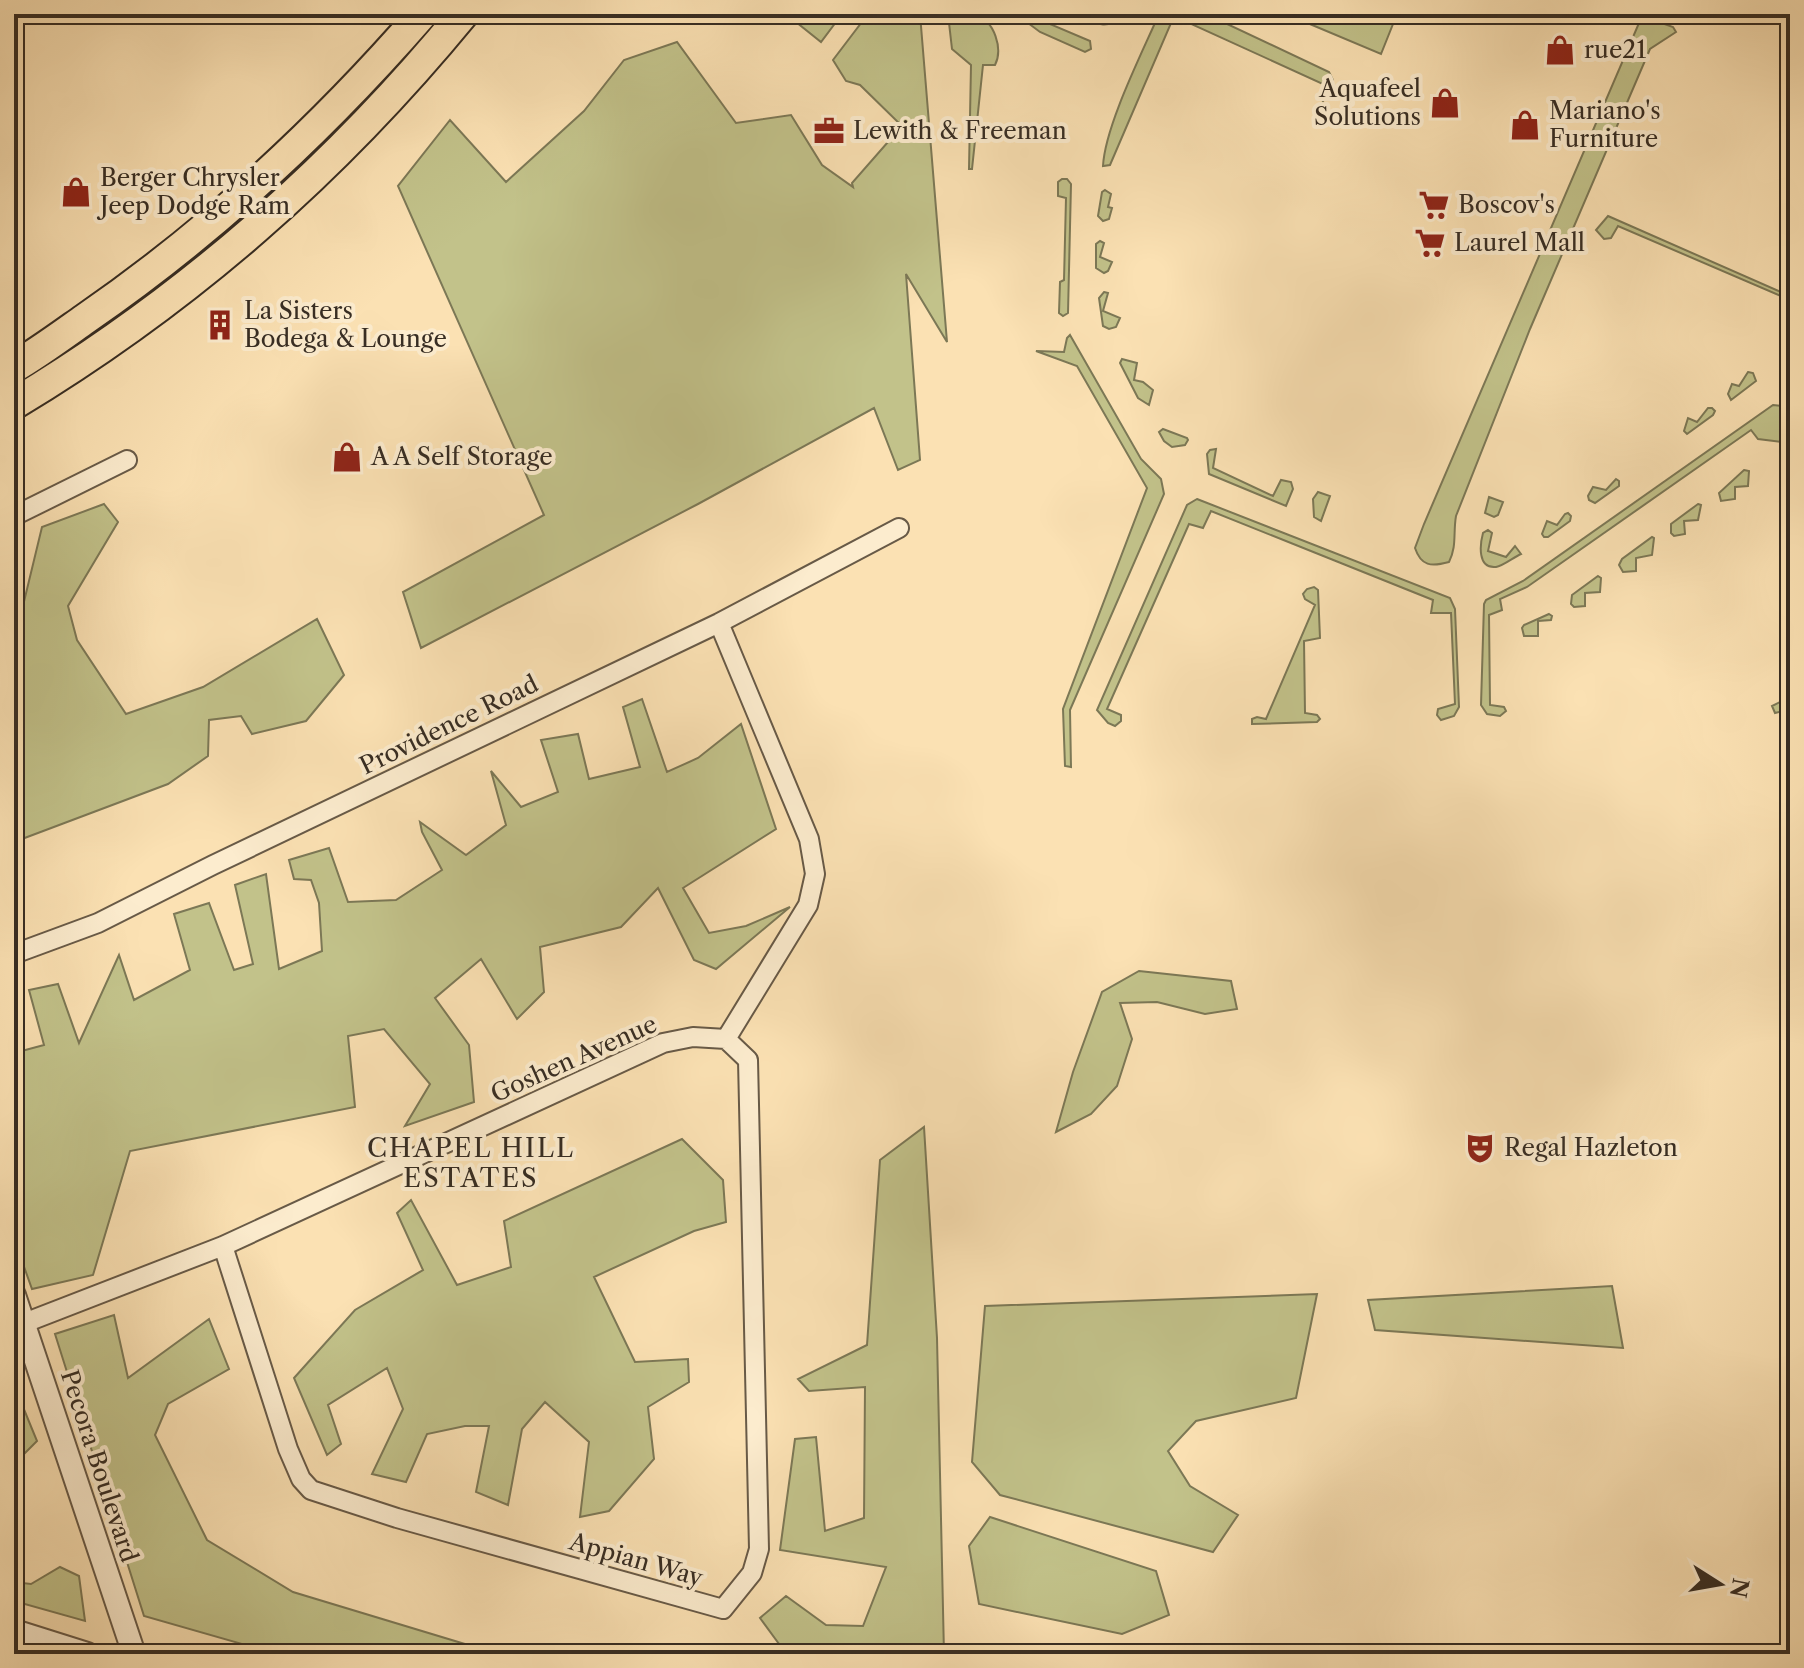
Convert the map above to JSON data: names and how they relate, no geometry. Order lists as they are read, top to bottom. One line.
{"streets":{"street":["Providence Road","Goshen Avenue","Pecora Boulevard","Appian Way"]},"crossings":[["Goshen Avenue","Pecora Boulevard"],["Goshen Avenue","Appian Way"]],"districts":["CHAPEL HILL ESTATES"],"places":{"shop":["rue21","Aquafeel Solutions","Mariano's Furniture","Berger Chrysler Jeep Dodge Ram","A A Self Storage"],"office":["Lewith & Freeman"],"supermarket":["Boscov's","Laurel Mall"],"building":["La Sisters Bodega & Lounge"],"theatre":["Regal Hazleton"]},"north":"right"}
